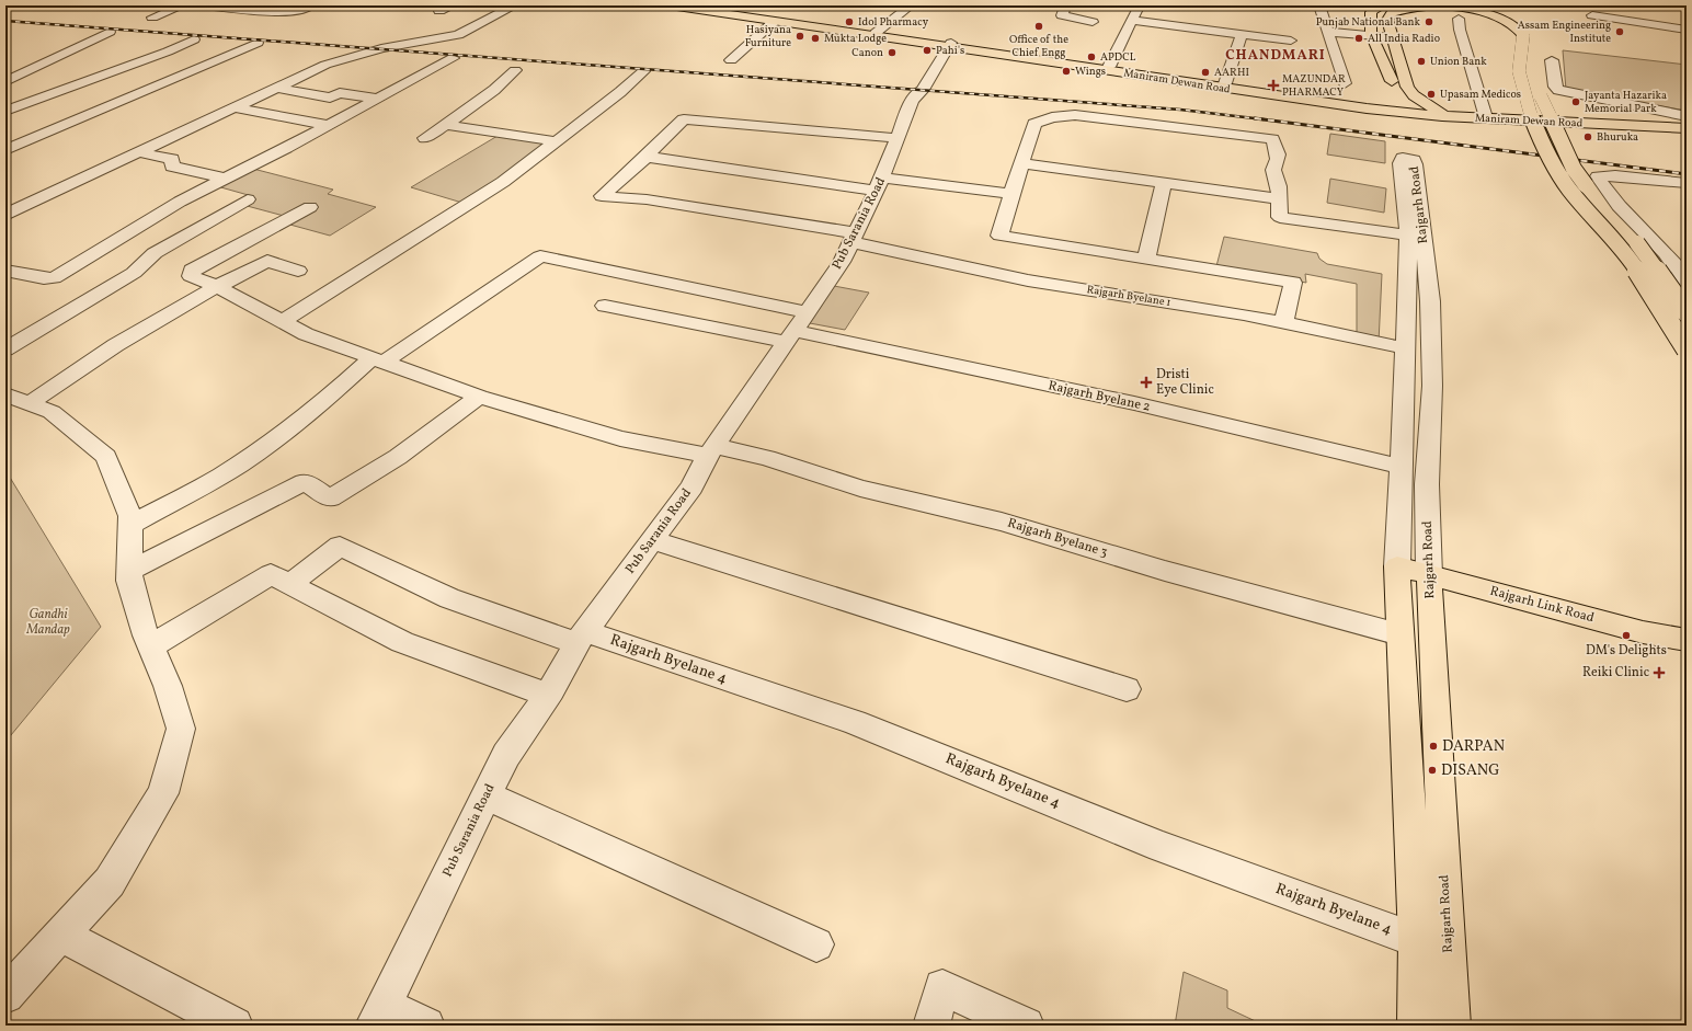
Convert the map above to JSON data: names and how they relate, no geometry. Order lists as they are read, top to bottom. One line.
{"streets":{"main road":["Maniram Dewan Road","Rajgarh Road","Rajgarh Link Road"],"street":["Pub Sarania Road","Rajgarh Byelane 1","Rajgarh Byelane 2","Rajgarh Byelane 3","Rajgarh Byelane 4"]},"crossings":[["Maniram Dewan Road","Pub Sarania Road"],["Rajgarh Road","Rajgarh Byelane 1"],["Rajgarh Road","Rajgarh Byelane 2"],["Rajgarh Road","Rajgarh Byelane 3"],["Rajgarh Road","Rajgarh Link Road"],["Rajgarh Road","Rajgarh Byelane 4"],["Pub Sarania Road","Rajgarh Byelane 1"],["Pub Sarania Road","Rajgarh Byelane 2"],["Pub Sarania Road","Rajgarh Byelane 3"],["Pub Sarania Road","Rajgarh Byelane 4"]],"districts":["CHANDMARI"],"parks":["Gandhi Mandap"],"places":{"other":["Idol Pharmacy","Punjab National Bank","Office of the Chief Engg","Assam Engineering Institute","Hasiyana Furniture","Mukta Lodge","All India Radio","Pahi's","Canon","APDCL","Union Bank","Wings","AARHI","Upasam Medicos","Jayanta Hazarika Memorial Park","Bhuruka","DM's Delights","DARPAN","DISANG"],"health":["MAZUNDAR PHARMACY","Dristi Eye Clinic","Reiki Clinic"]}}
